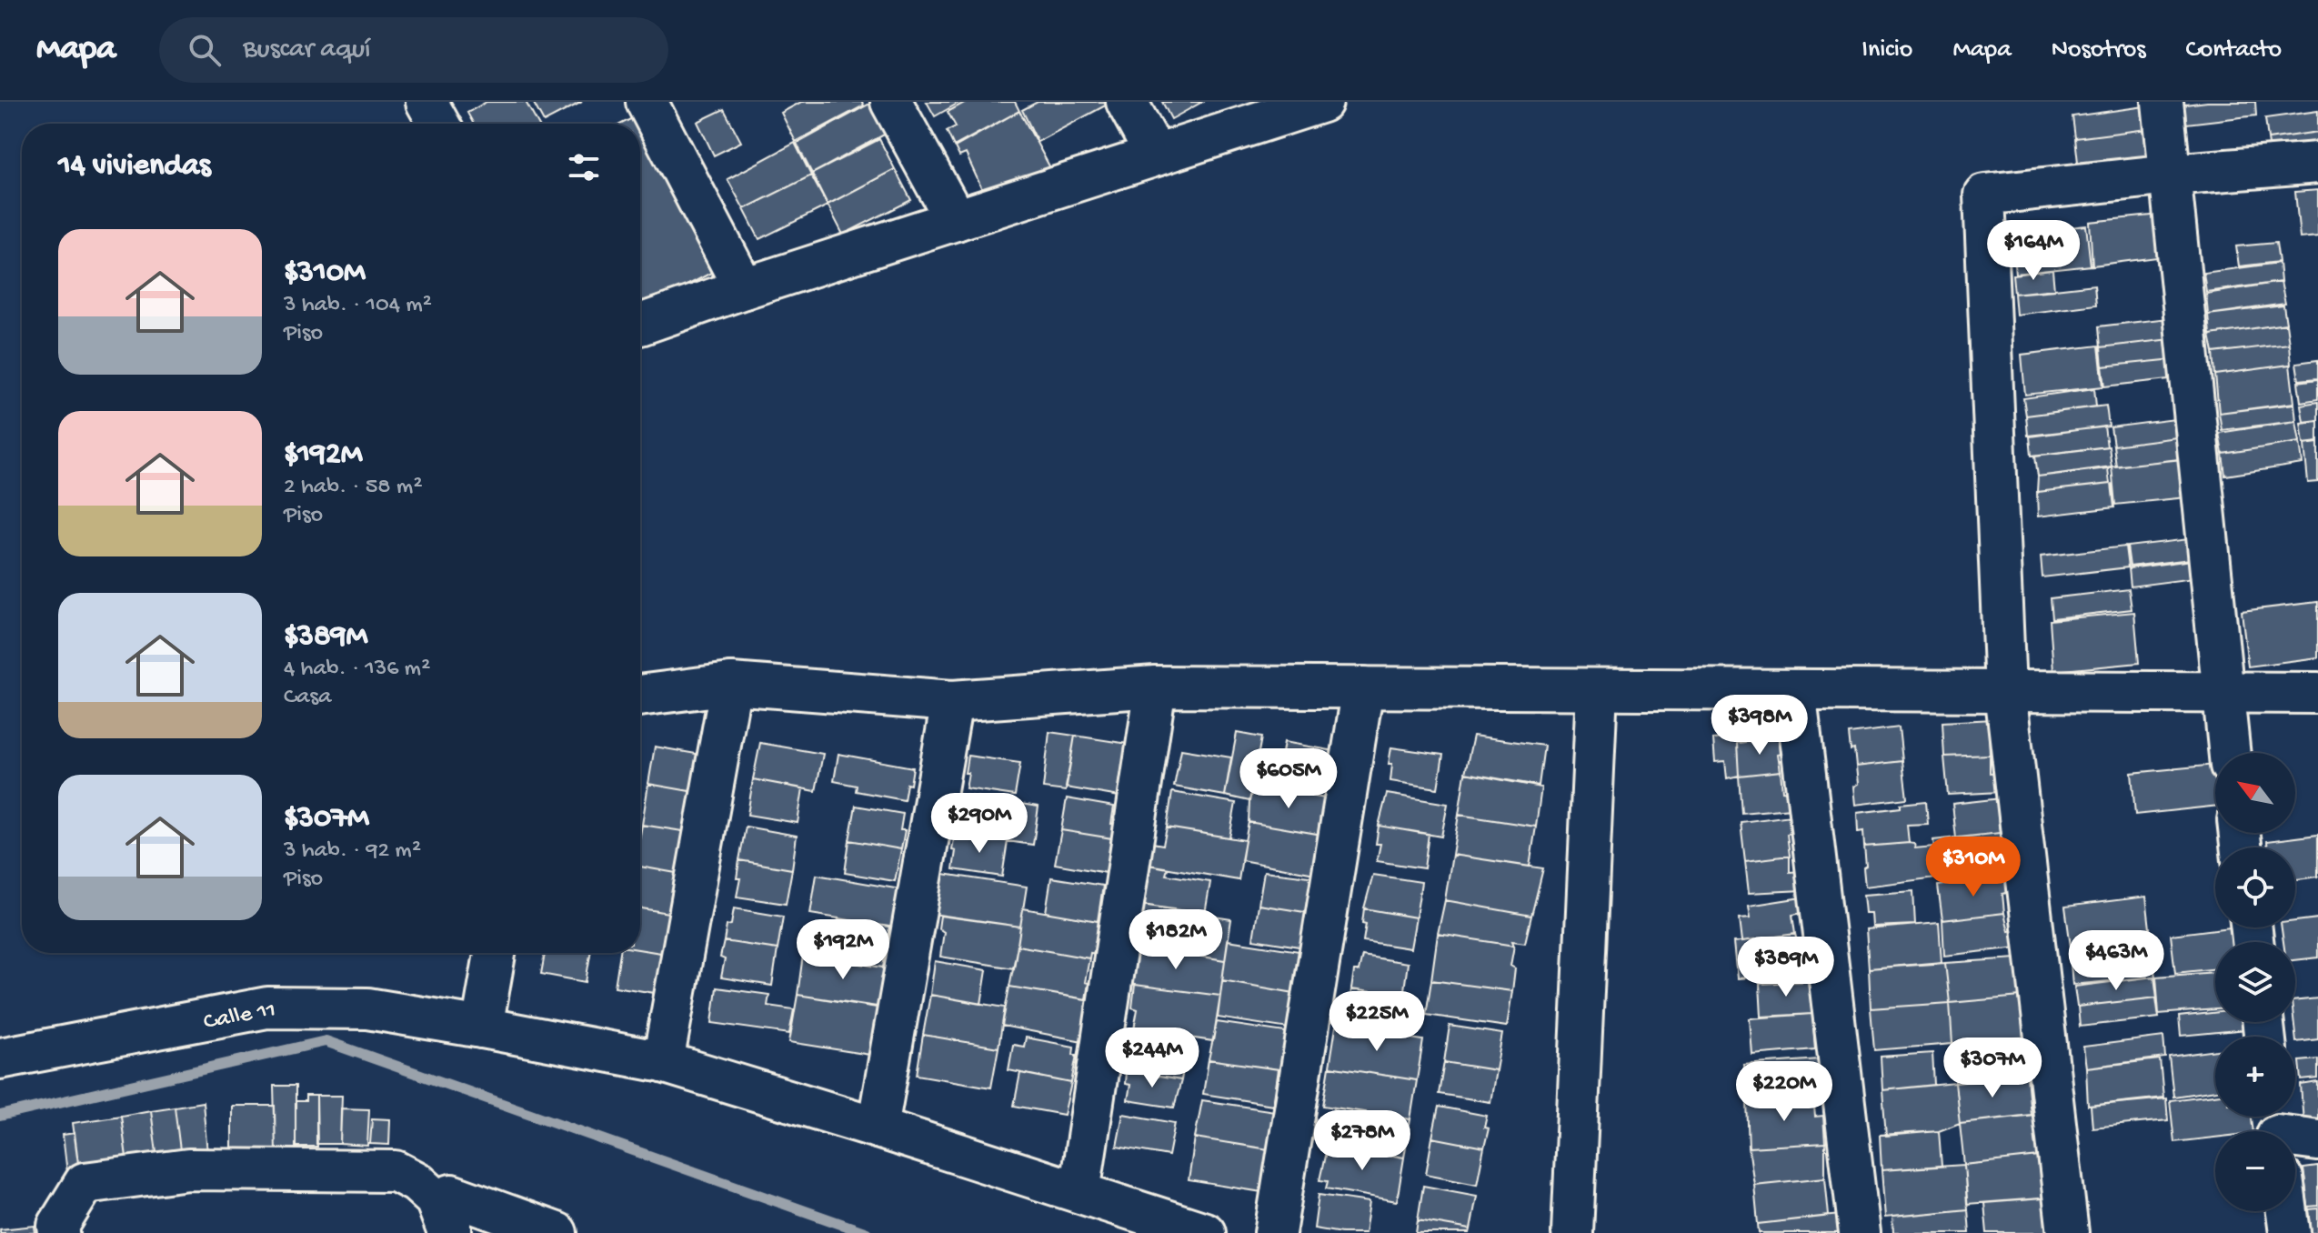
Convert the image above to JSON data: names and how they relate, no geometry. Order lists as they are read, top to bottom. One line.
{"streets":{"street":["Calle 11"]},"north":"top left","page":{"header":"Mapa","search":"Buscar aquí","nav":["Inicio","Mapa","Nosotros","Contacto"],"heading":"14 viviendas","list":[{"name":"$310M","note":"3 hab. · 104 m² · Piso"},{"name":"$192M","note":"2 hab. · 58 m² · Piso"},{"name":"$389M","note":"4 hab. · 136 m² · Casa"},{"name":"$307M","note":"3 hab. · 92 m² · Piso"}],"price":["$164M","$398M","$605M","$290M","$310M","$182M","$192M","$463M","$389M","$225M","$244M","$307M","$220M","$278M"],"map_buttons":["+","−"]}}
